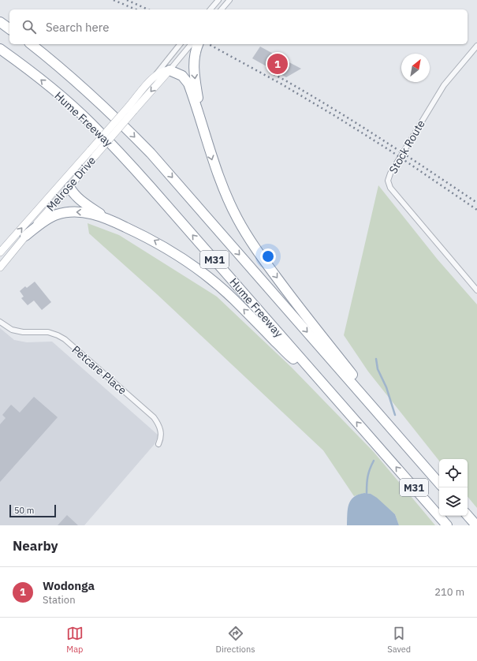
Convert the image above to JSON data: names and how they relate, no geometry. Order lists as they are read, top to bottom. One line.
{"streets":{"highway":["Hume Freeway","M31"],"main road":["Melrose Drive"],"street":["Stock Route","Petcare Place"]},"scale_bar":"50 m","north":"top right","page":{"search":"Search here","pins":"1","scale":"50 m","heading":"Nearby","list":[{"mark":"1","name":"Wodonga","note":"Station","value":"210 m"}],"nav":["Map","Directions","Saved"]}}
